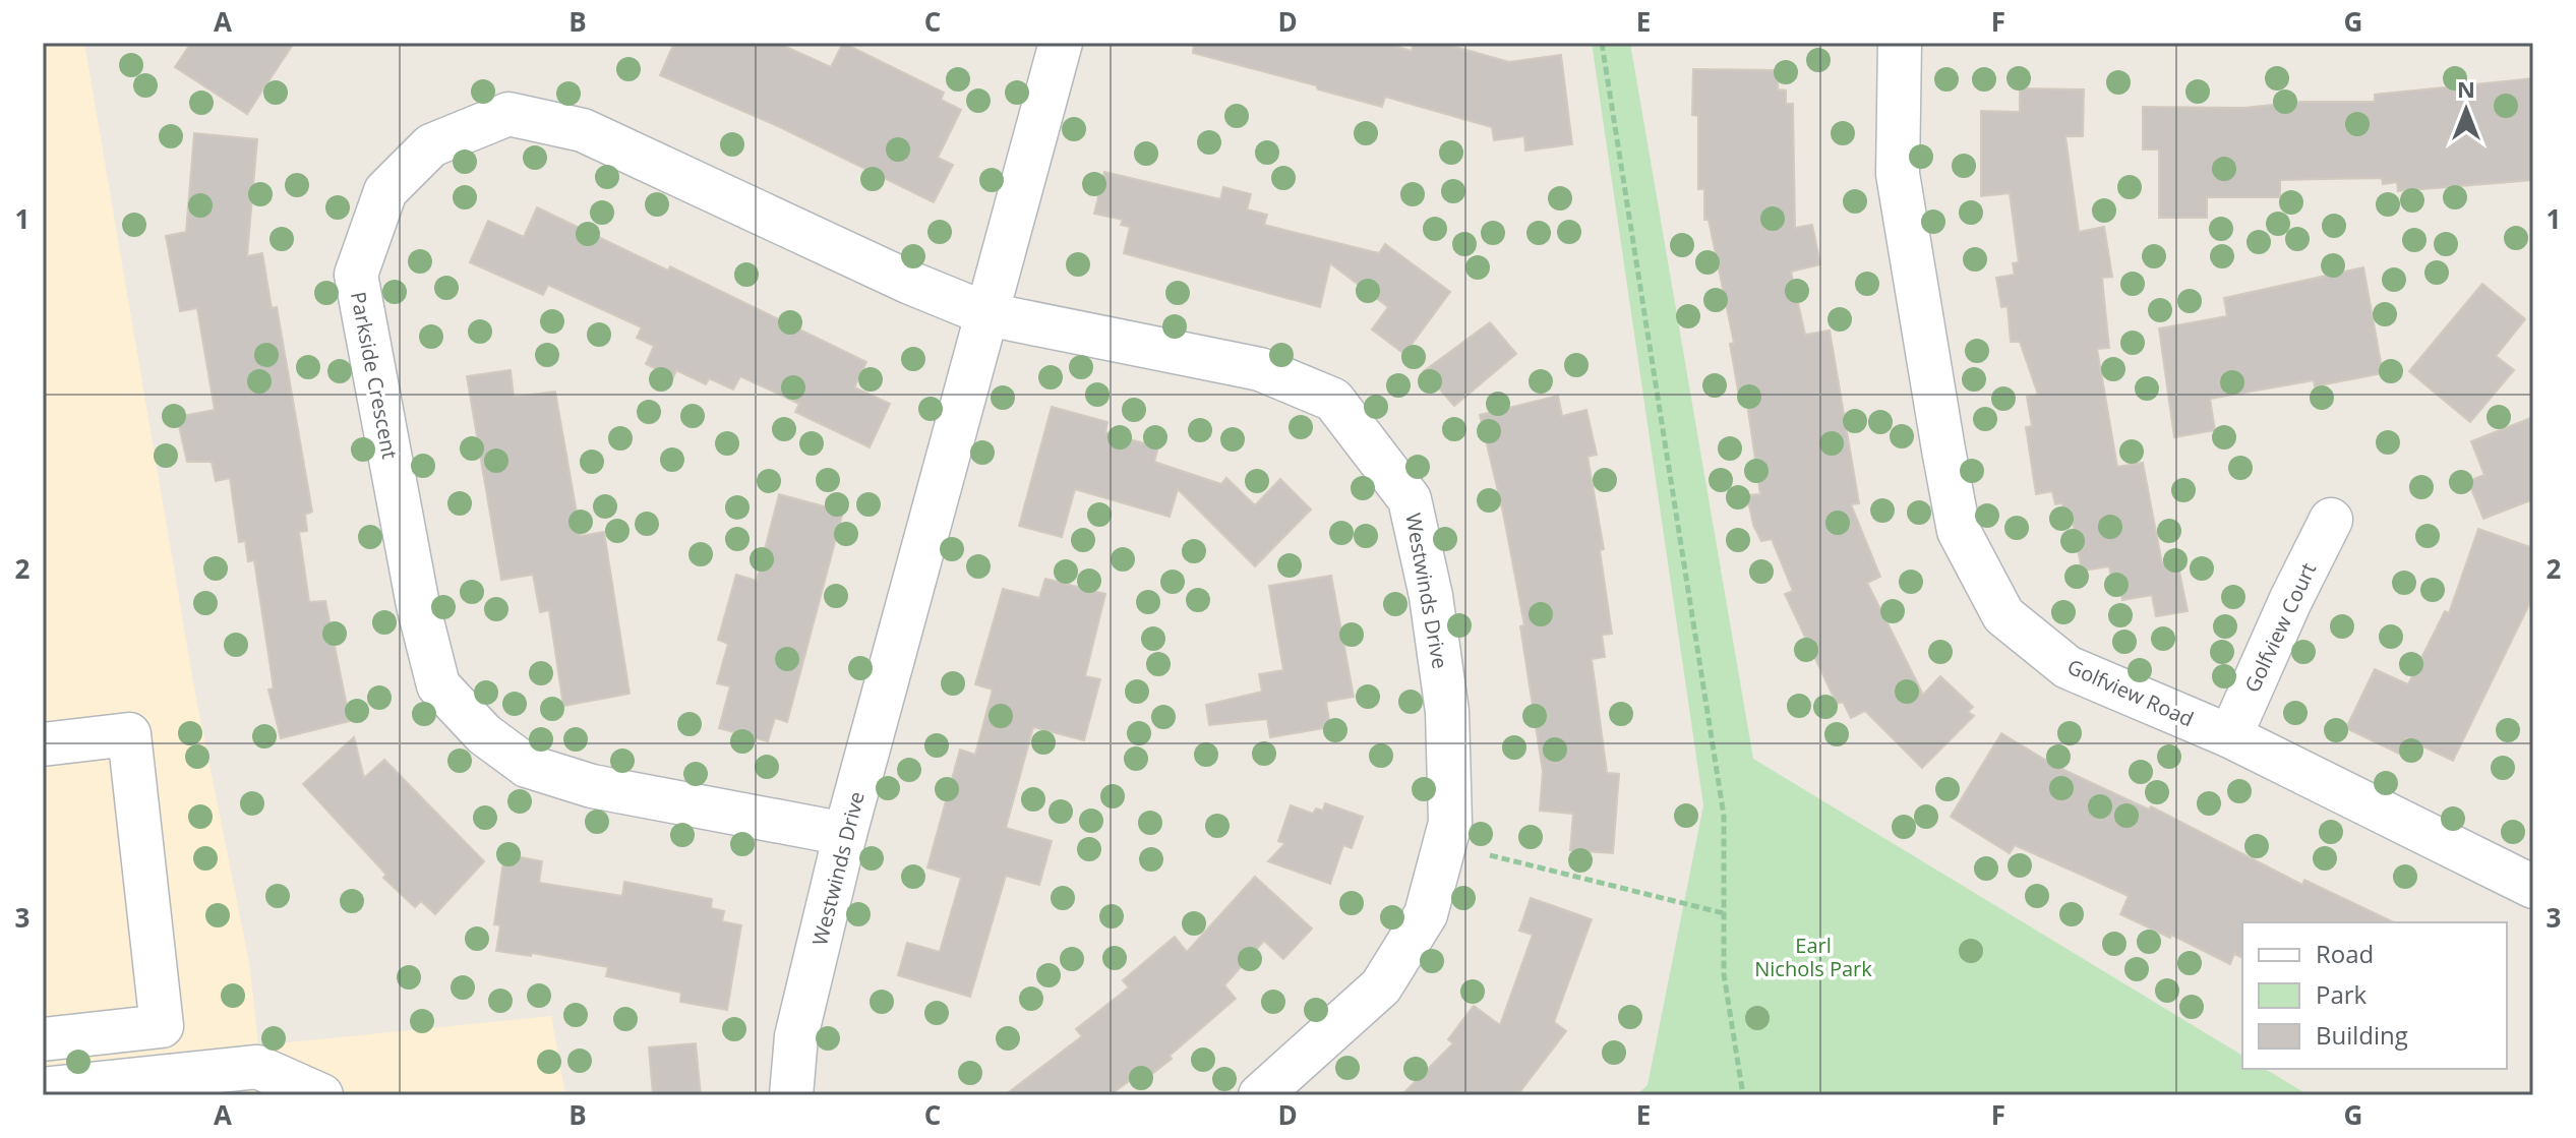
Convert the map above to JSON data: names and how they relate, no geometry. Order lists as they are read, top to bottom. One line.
{"streets":{"street":["Parkside Crescent","Westwinds Drive","Golfview Court","Golfview Road"]},"crossings":[["Parkside Crescent","Westwinds Drive"],["Golfview Court","Golfview Road"]],"parks":["Earl Nichols Park"],"legend":["Road","Park","Building"],"north":"top","grid":{"columns":["A","B","C","D","E","F","G"],"rows":["1","2","3"]}}
